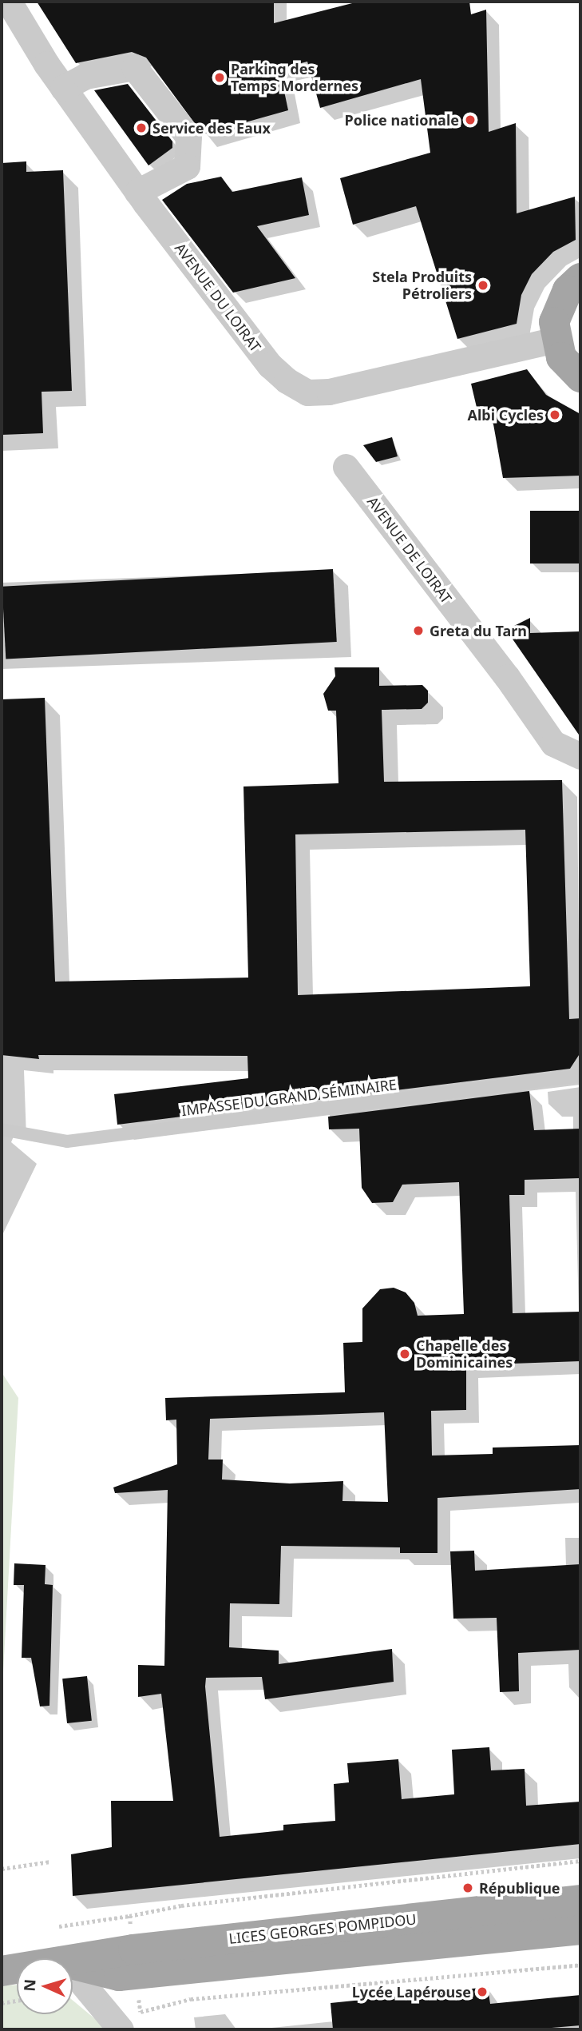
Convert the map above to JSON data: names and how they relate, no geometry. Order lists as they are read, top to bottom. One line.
{"streets":{"main road":["LICES GEORGES POMPIDOU"],"street":["AVENUE DU LOIRAT","AVENUE DE LOIRAT"],"lane":["IMPASSE DU GRAND SÉMINAIRE"]},"places":["Parking des Temps Mordernes","Police nationale","Service des Eaux","Stela Produits Pétroliers","Albi Cycles","Greta du Tarn","Chapelle des Dominicaines","République","Lycée Lapérouse"],"north":"left"}
